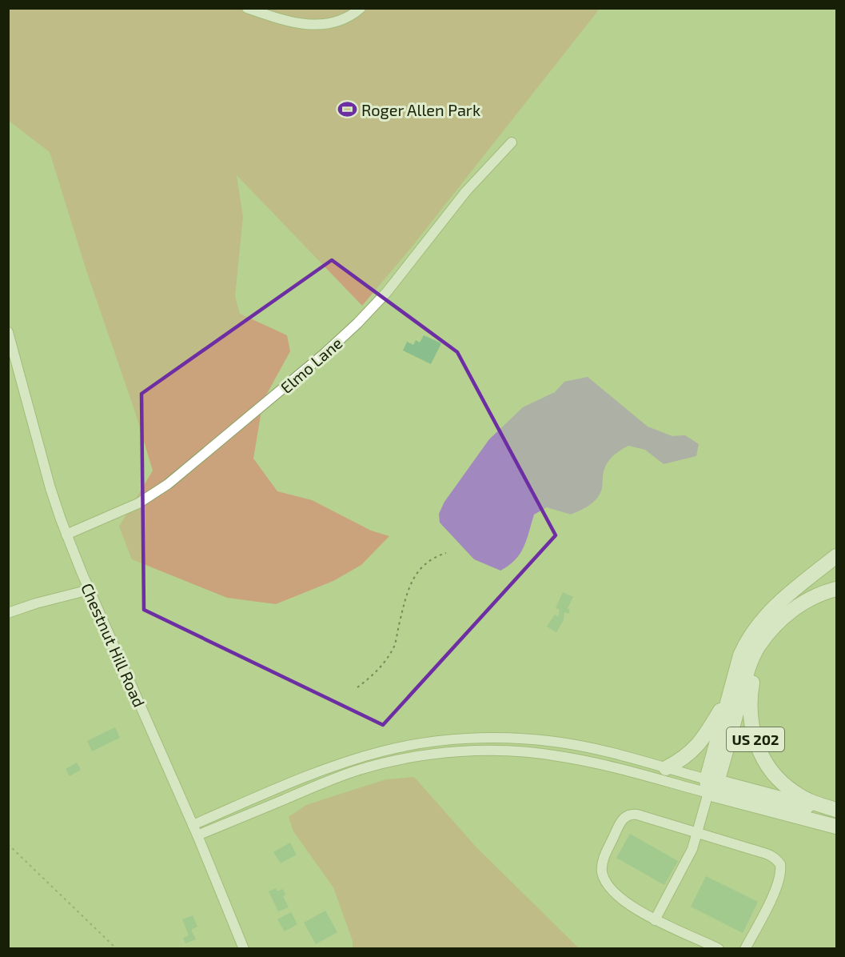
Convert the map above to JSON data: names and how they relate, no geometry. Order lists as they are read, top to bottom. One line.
{"streets":{"highway":["US 202"],"street":["Elmo Lane","Chestnut Hill Road"]},"crossings":[["Elmo Lane","Chestnut Hill Road"]],"places":{"sports":["Roger Allen Park"]}}
